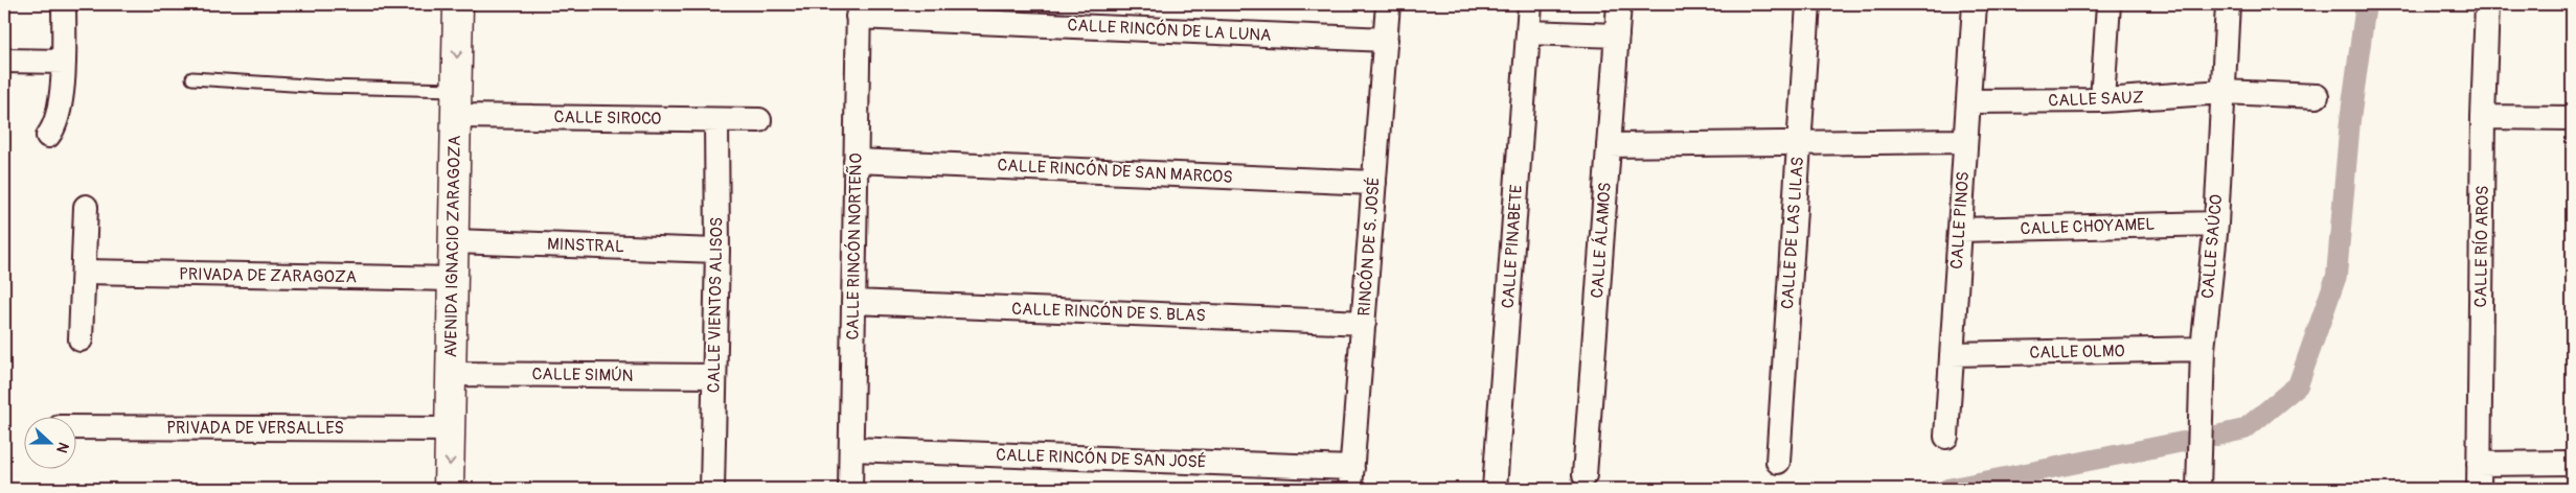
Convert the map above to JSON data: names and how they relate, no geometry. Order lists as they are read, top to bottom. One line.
{"streets":{"main road":["AVENIDA IGNACIO ZARAGOZA"],"street":["CALLE RINCÓN DE LA LUNA","CALLE SAUZ","CALLE SIROCO","CALLE RINCÓN DE SAN MARCOS","CALLE PINOS","CALLE CHOYAMEL","CALLE DE LAS LILAS","CALLE ÁLAMOS","MINSTRAL","CALLE RINCÓN NORTEÑO","RINCÓN DE S. JOSÉ","CALLE PINABETE","CALLE SAÚCO","CALLE RÍO AROS","PRIVADA DE ZARAGOZA","CALLE VIENTOS ALISOS","CALLE RINCÓN DE S. BLAS","CALLE OLMO","CALLE SIMÚN","PRIVADA DE VERSALLES","CALLE RINCÓN DE SAN JOSÉ"]},"crossings":[["CALLE RINCÓN DE LA LUNA","CALLE RINCÓN NORTEÑO"],["CALLE RINCÓN DE LA LUNA","RINCÓN DE S. JOSÉ"],["CALLE SAUZ","CALLE PINOS"],["CALLE SAUZ","CALLE SAÚCO"],["CALLE SIROCO","AVENIDA IGNACIO ZARAGOZA"],["CALLE SIROCO","CALLE VIENTOS ALISOS"],["CALLE RINCÓN DE SAN MARCOS","CALLE RINCÓN NORTEÑO"],["CALLE RINCÓN DE SAN MARCOS","RINCÓN DE S. JOSÉ"],["CALLE PINOS","CALLE CHOYAMEL"],["CALLE PINOS","CALLE OLMO"],["CALLE CHOYAMEL","CALLE SAÚCO"],["MINSTRAL","AVENIDA IGNACIO ZARAGOZA"],["MINSTRAL","CALLE VIENTOS ALISOS"],["AVENIDA IGNACIO ZARAGOZA","PRIVADA DE ZARAGOZA"],["AVENIDA IGNACIO ZARAGOZA","CALLE SIMÚN"],["AVENIDA IGNACIO ZARAGOZA","PRIVADA DE VERSALLES"],["CALLE RINCÓN NORTEÑO","CALLE RINCÓN DE S. BLAS"],["CALLE RINCÓN NORTEÑO","CALLE RINCÓN DE SAN JOSÉ"],["RINCÓN DE S. JOSÉ","CALLE RINCÓN DE S. BLAS"],["RINCÓN DE S. JOSÉ","CALLE RINCÓN DE SAN JOSÉ"],["CALLE SAÚCO","CALLE OLMO"],["CALLE VIENTOS ALISOS","CALLE SIMÚN"]],"north":"right"}
